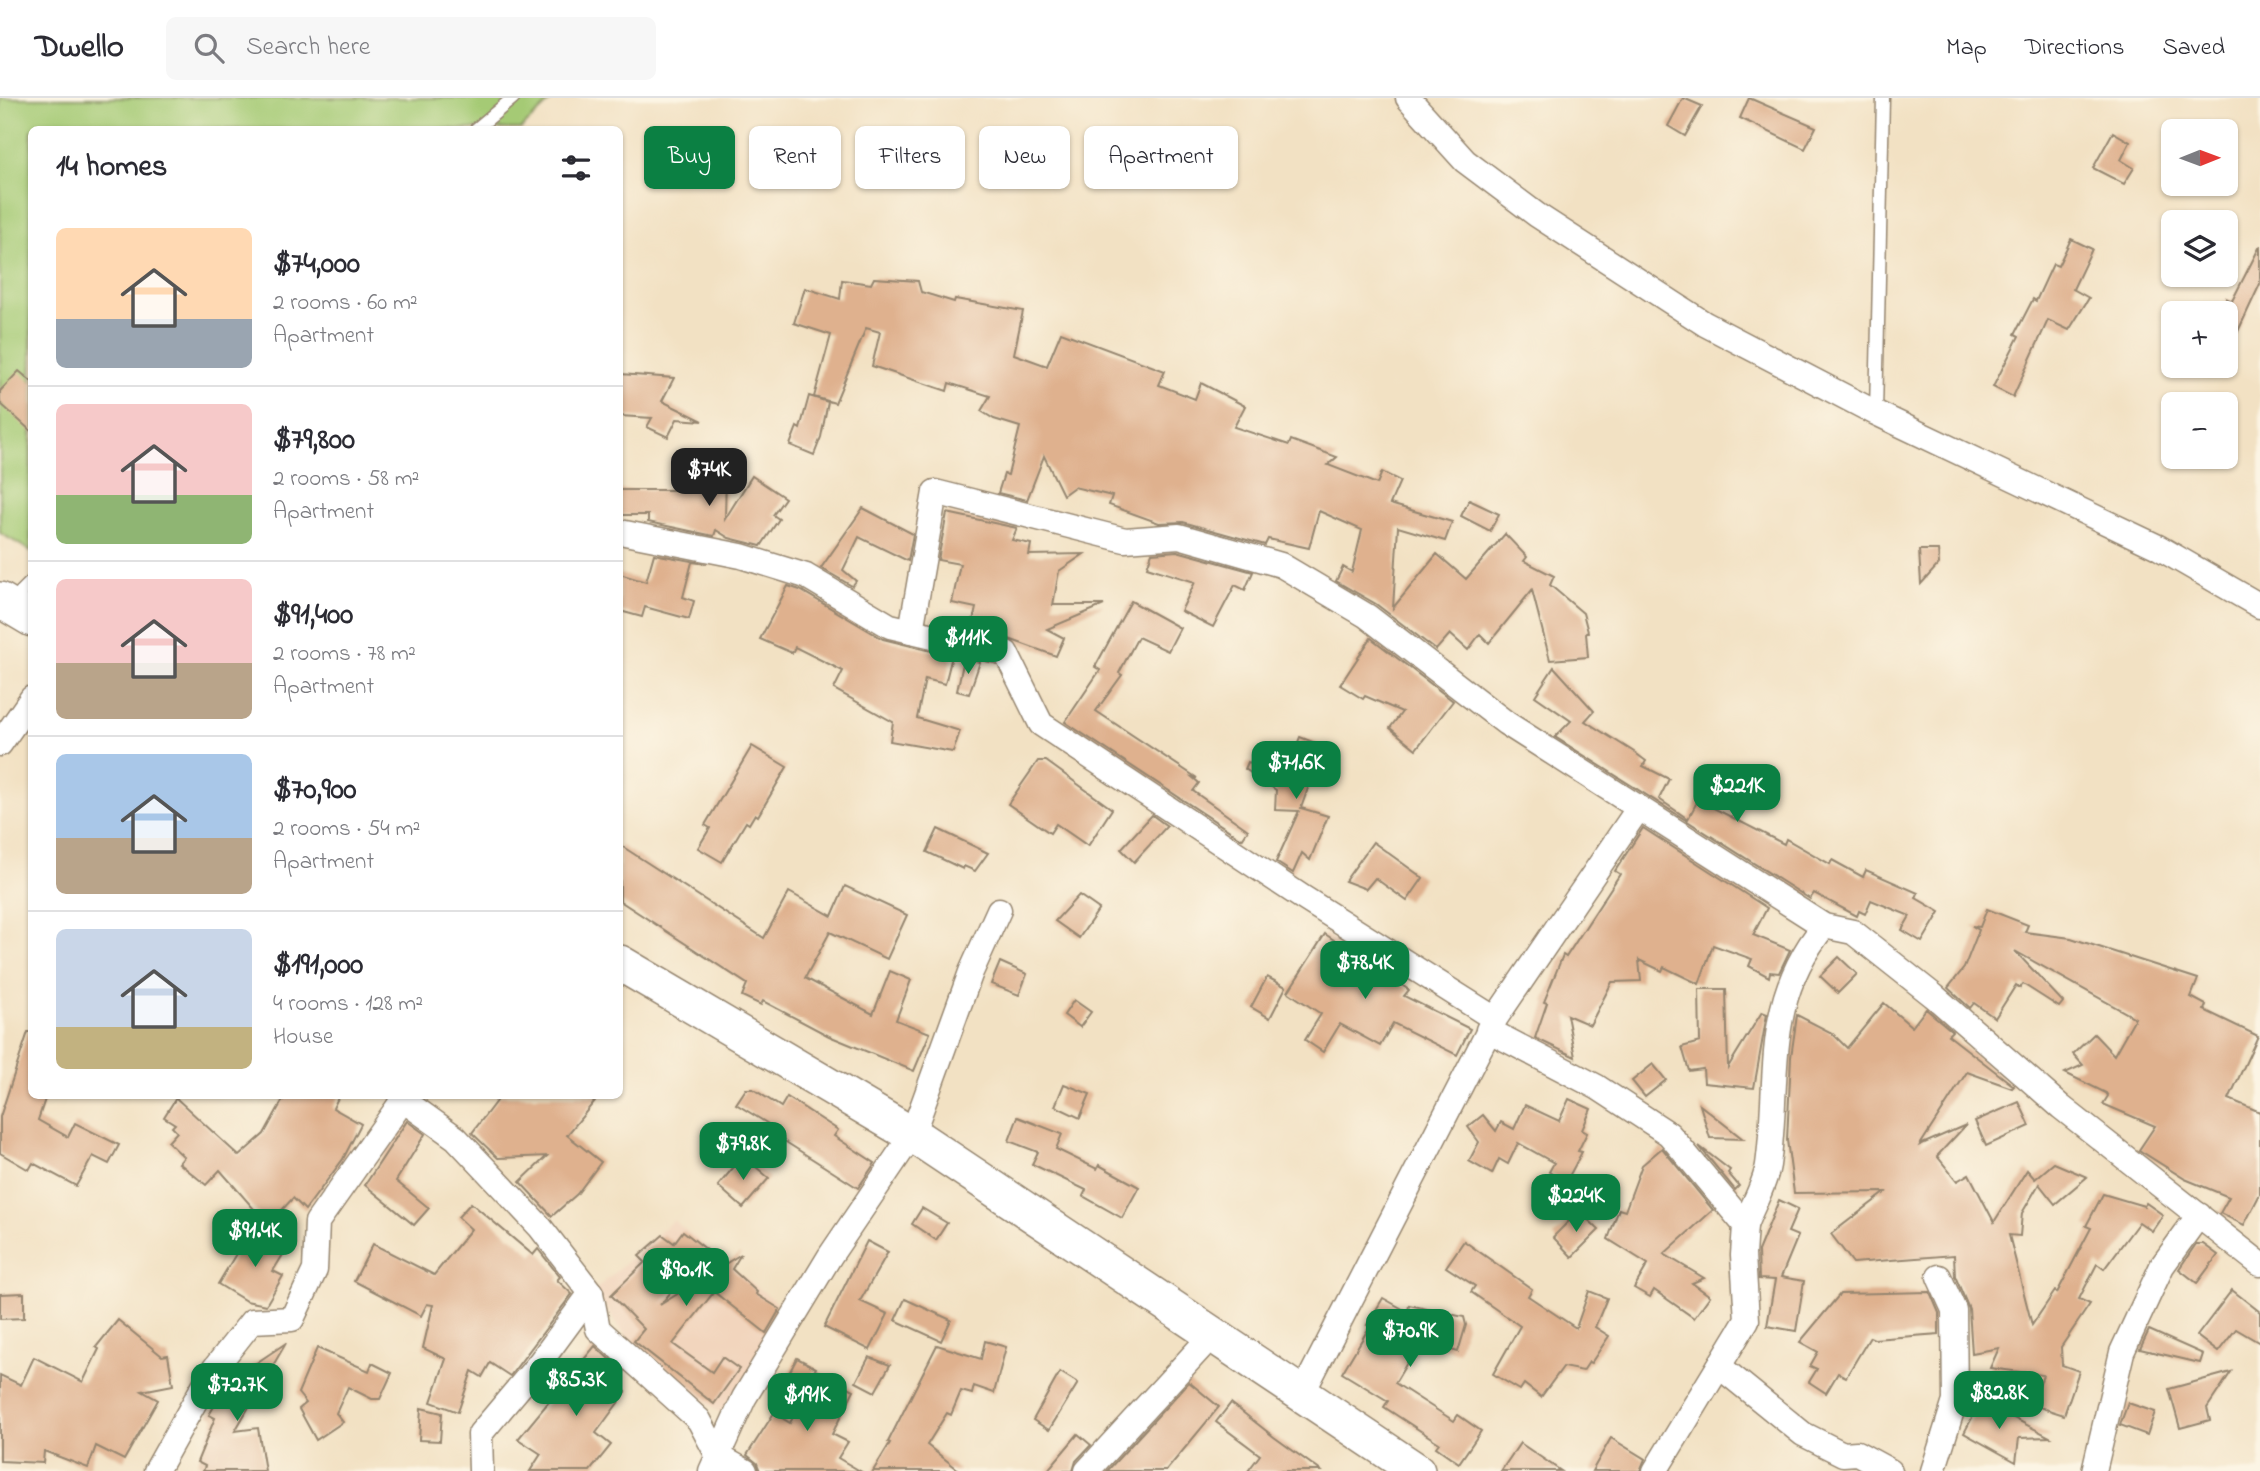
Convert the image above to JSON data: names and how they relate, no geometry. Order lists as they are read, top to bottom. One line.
{"north":"right","page":{"header":"Dwello","search":"Search here","nav":["Map","Directions","Saved"],"map_buttons":["+","−"],"chip":["Buy","Rent","Filters","New","Apartment"],"heading":"14 homes","list":[{"name":"$74,000","note":"2 rooms · 60 m² · Apartment"},{"name":"$79,800","note":"2 rooms · 58 m² · Apartment"},{"name":"$91,400","note":"2 rooms · 78 m² · Apartment"},{"name":"$70,900","note":"2 rooms · 54 m² · Apartment"},{"name":"$191,000","note":"4 rooms · 128 m² · House"}],"price":["$74K","$111K","$71.6K","$221K","$78.4K","$79.8K","$224K","$91.4K","$90.1K","$70.9K","$85.3K","$72.7K","$82.8K","$191K"]}}
